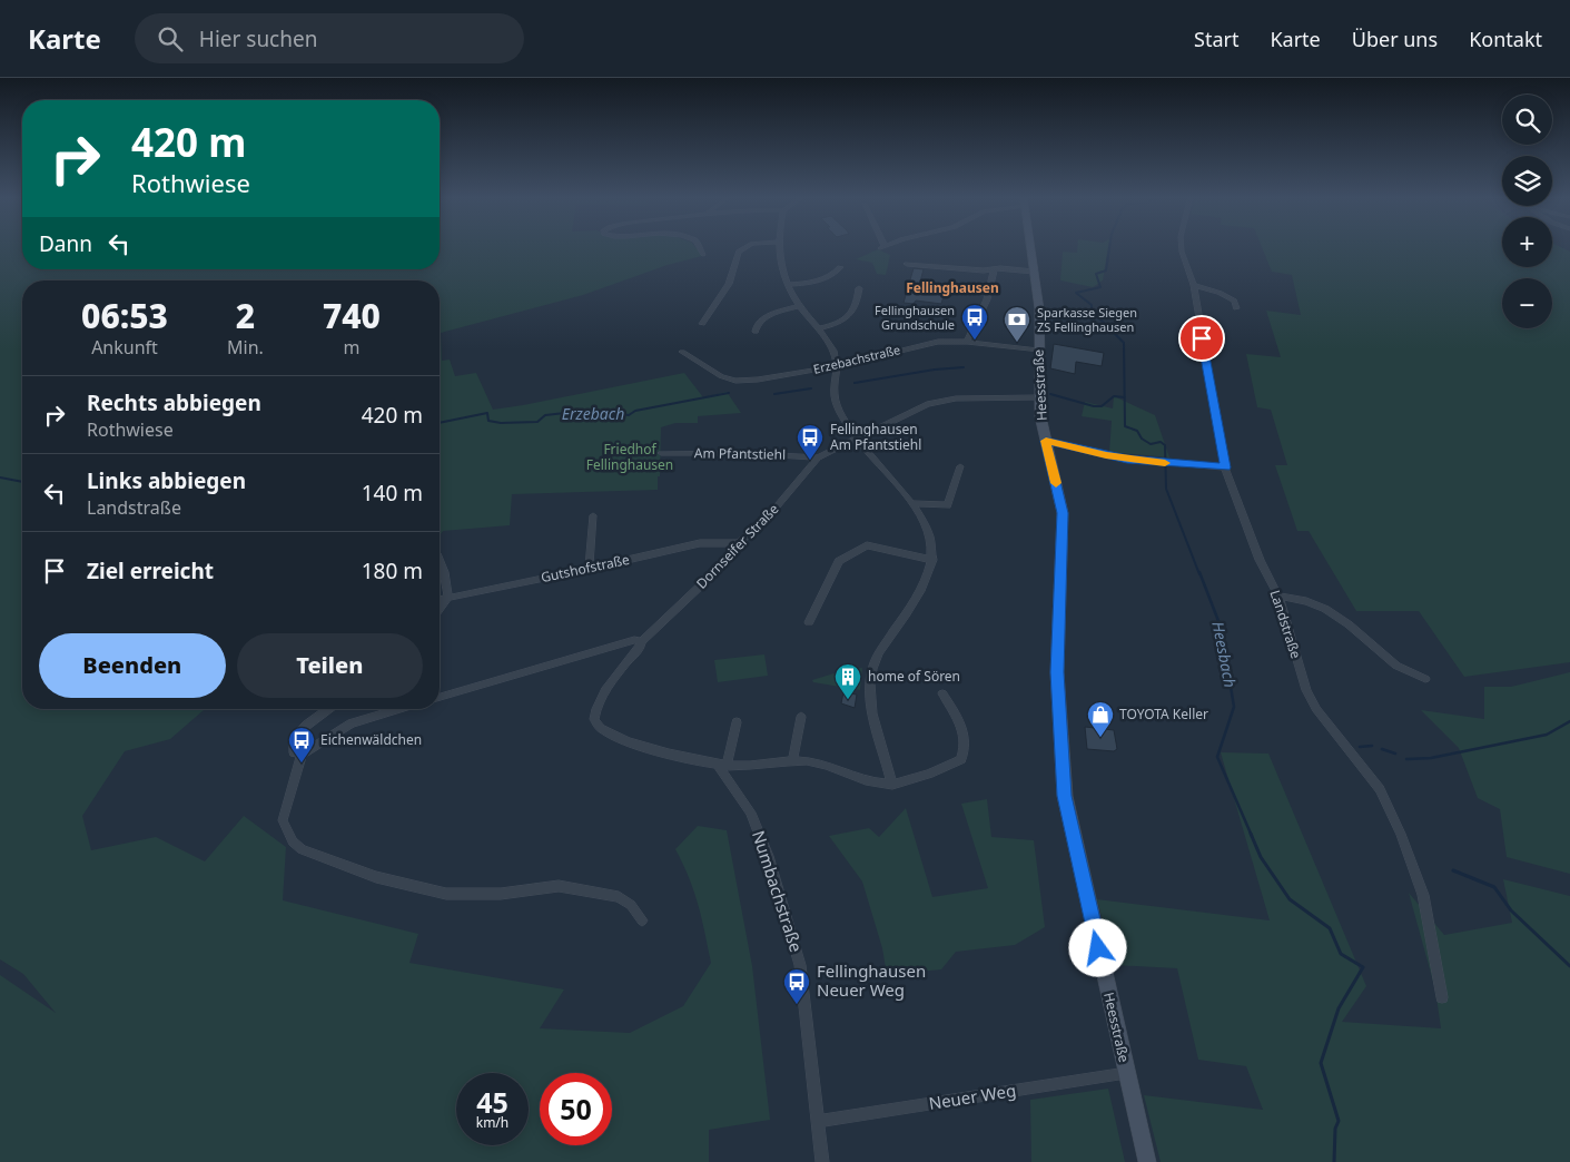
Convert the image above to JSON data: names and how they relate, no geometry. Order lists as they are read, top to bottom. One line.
{"streets":{"main road":["Heesstraße"],"street":["Erzebachstraße","Am Pfantstiehl","Dornseifer Straße","Gutshofstraße","Landstraße","Numbachstraße","Neuer Weg"]},"crossings":[["Erzebachstraße","Heesstraße"],["Heesstraße","Dornseifer Straße"],["Heesstraße","Neuer Weg"],["Am Pfantstiehl","Dornseifer Straße"],["Dornseifer Straße","Gutshofstraße"],["Dornseifer Straße","Numbachstraße"],["Numbachstraße","Neuer Weg"]],"districts":["Fellinghausen"],"water":["Erzebach","Heesbach"],"parks":["Friedhof Fellinghausen"],"places":{"bus stop":["Fellinghausen Grundschule","Fellinghausen Am Pfantstiehl","Eichenwäldchen","Fellinghausen Neuer Weg"],"bank":["Sparkasse Siegen ZS Fellinghausen"],"building":["home of Sören"],"shop":["TOYOTA Keller"]},"page":{"header":"Karte","search":"Hier suchen","nav":["Start","Karte","Über uns","Kontakt"],"map_buttons":["+","−"],"turn":["420 m","Rothwiese"],"then":"Dann","eta":["06:53","Ankunft","2","Min.","740","m"],"list":[{"name":"Rechts abbiegen","note":"Rothwiese","value":"420 m"},{"name":"Links abbiegen","note":"Landstraße","value":"140 m"},{"name":"Ziel erreicht","value":"180 m"}],"buttons":["Beenden","Teilen"],"speed":"45 km/h","limit":"50"}}
